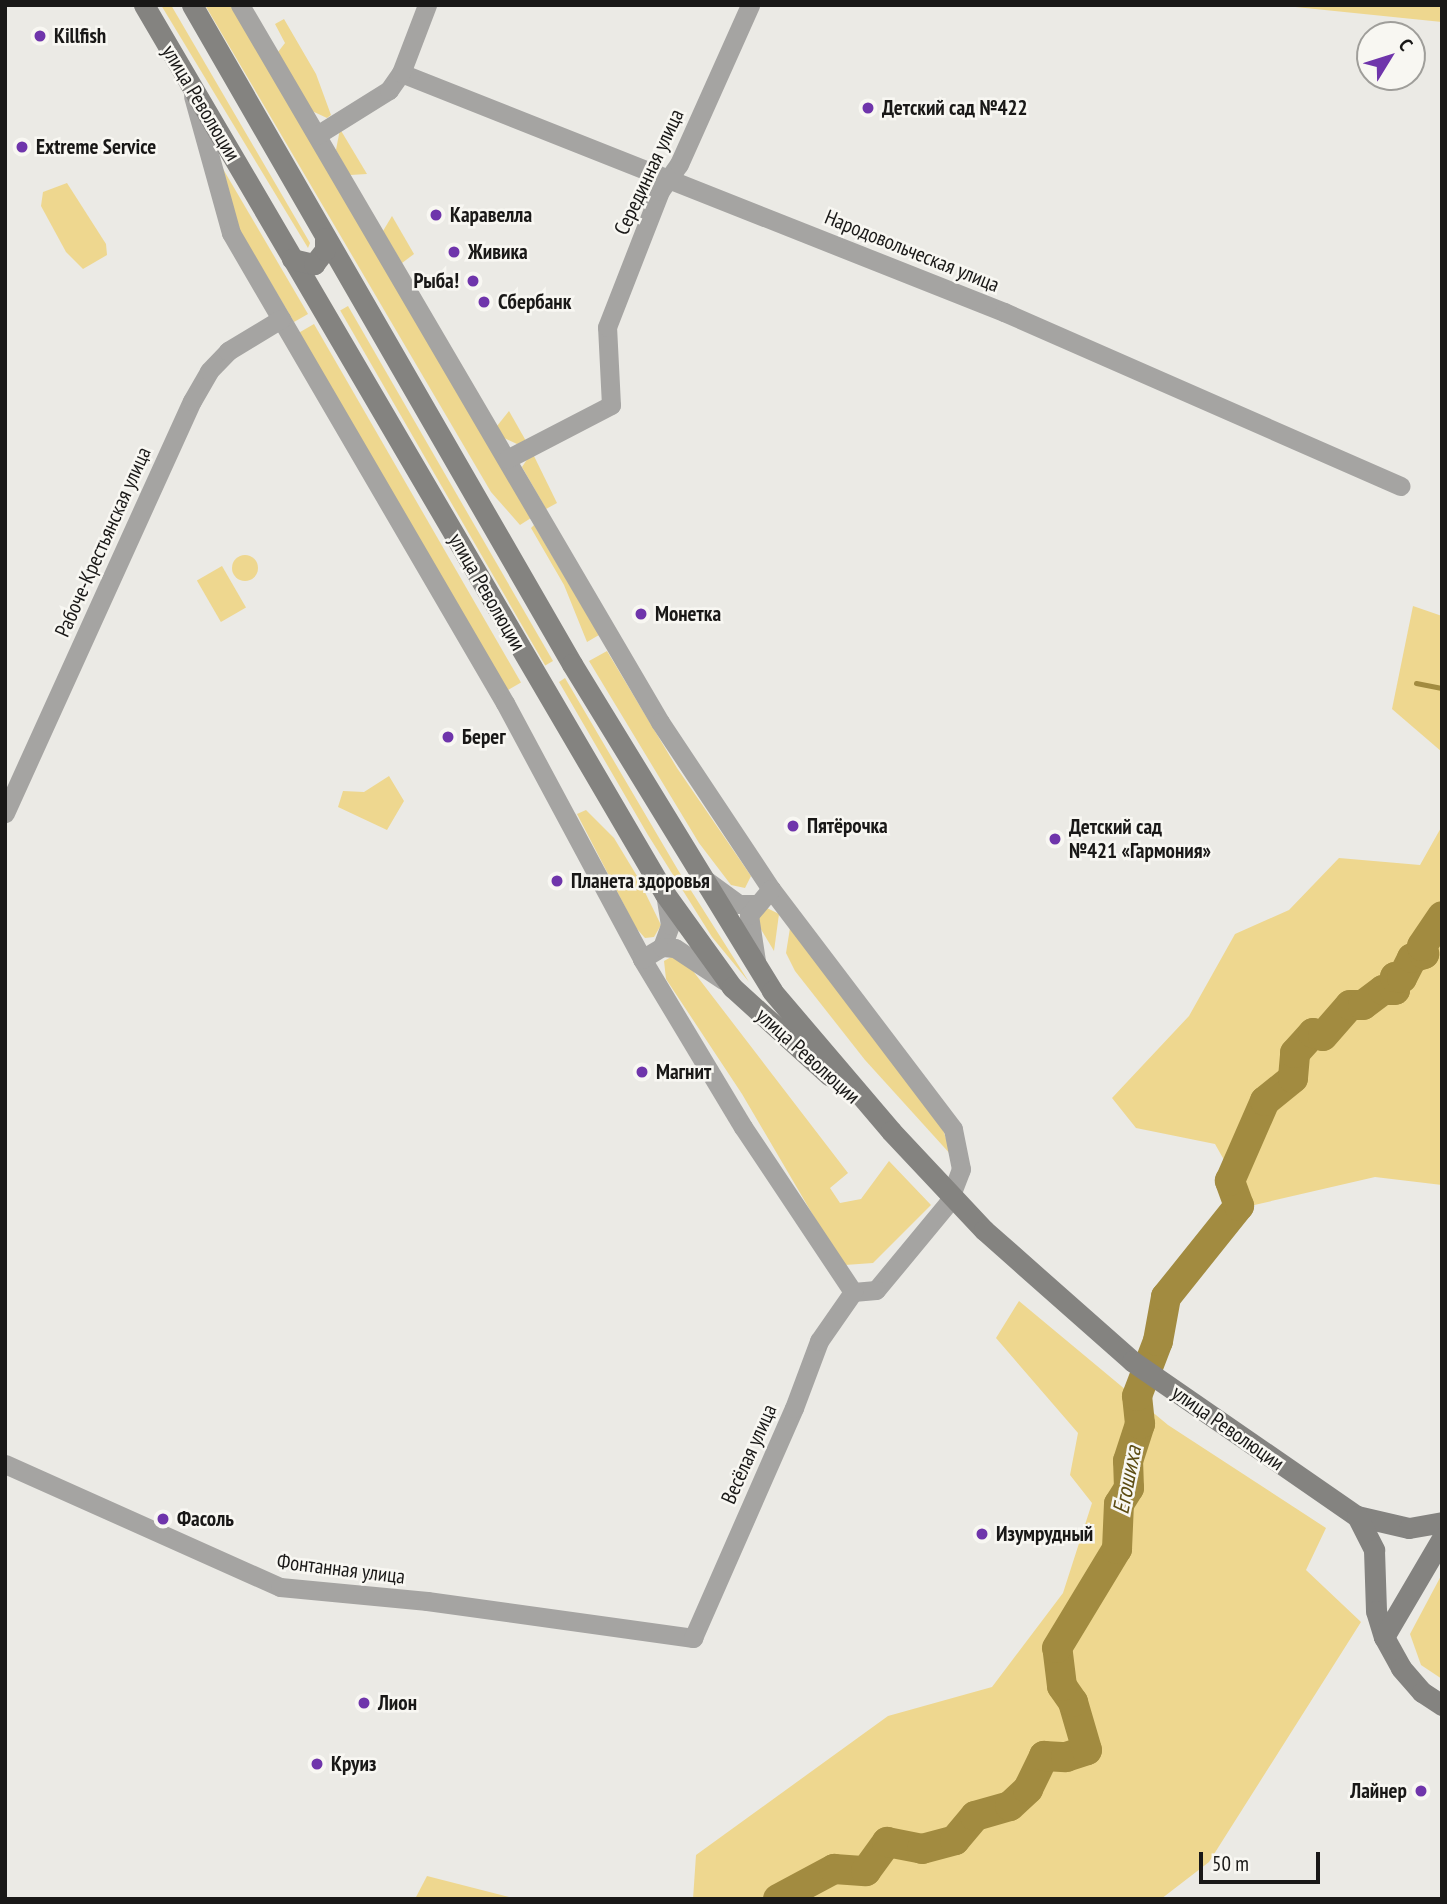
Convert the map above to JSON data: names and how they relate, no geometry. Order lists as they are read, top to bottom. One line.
{"streets":{"main road":["улица Революции"],"street":["Серединная улица","Народовольческая улица","Рабоче-Крестьянская улица","Весёлая улица","Фонтанная улица"]},"crossings":[["улица Революции","Рабоче-Крестьянская улица"],["улица Революции","Весёлая улица"],["Серединная улица","Народовольческая улица"],["Весёлая улица","Фонтанная улица"]],"water":["Егошиха"],"places":["Killfish","Детский сад №422","Extreme Service","Каравелла","Живика","Рыба!","Сбербанк","Монетка","Берег","Пятёрочка","Детский сад №421 «Гармония»","Планета здоровья","Магнит","Фасоль","Изумрудный","Лион","Круиз","Лайнер"],"scale_bar":"50 m","north":"top right"}
